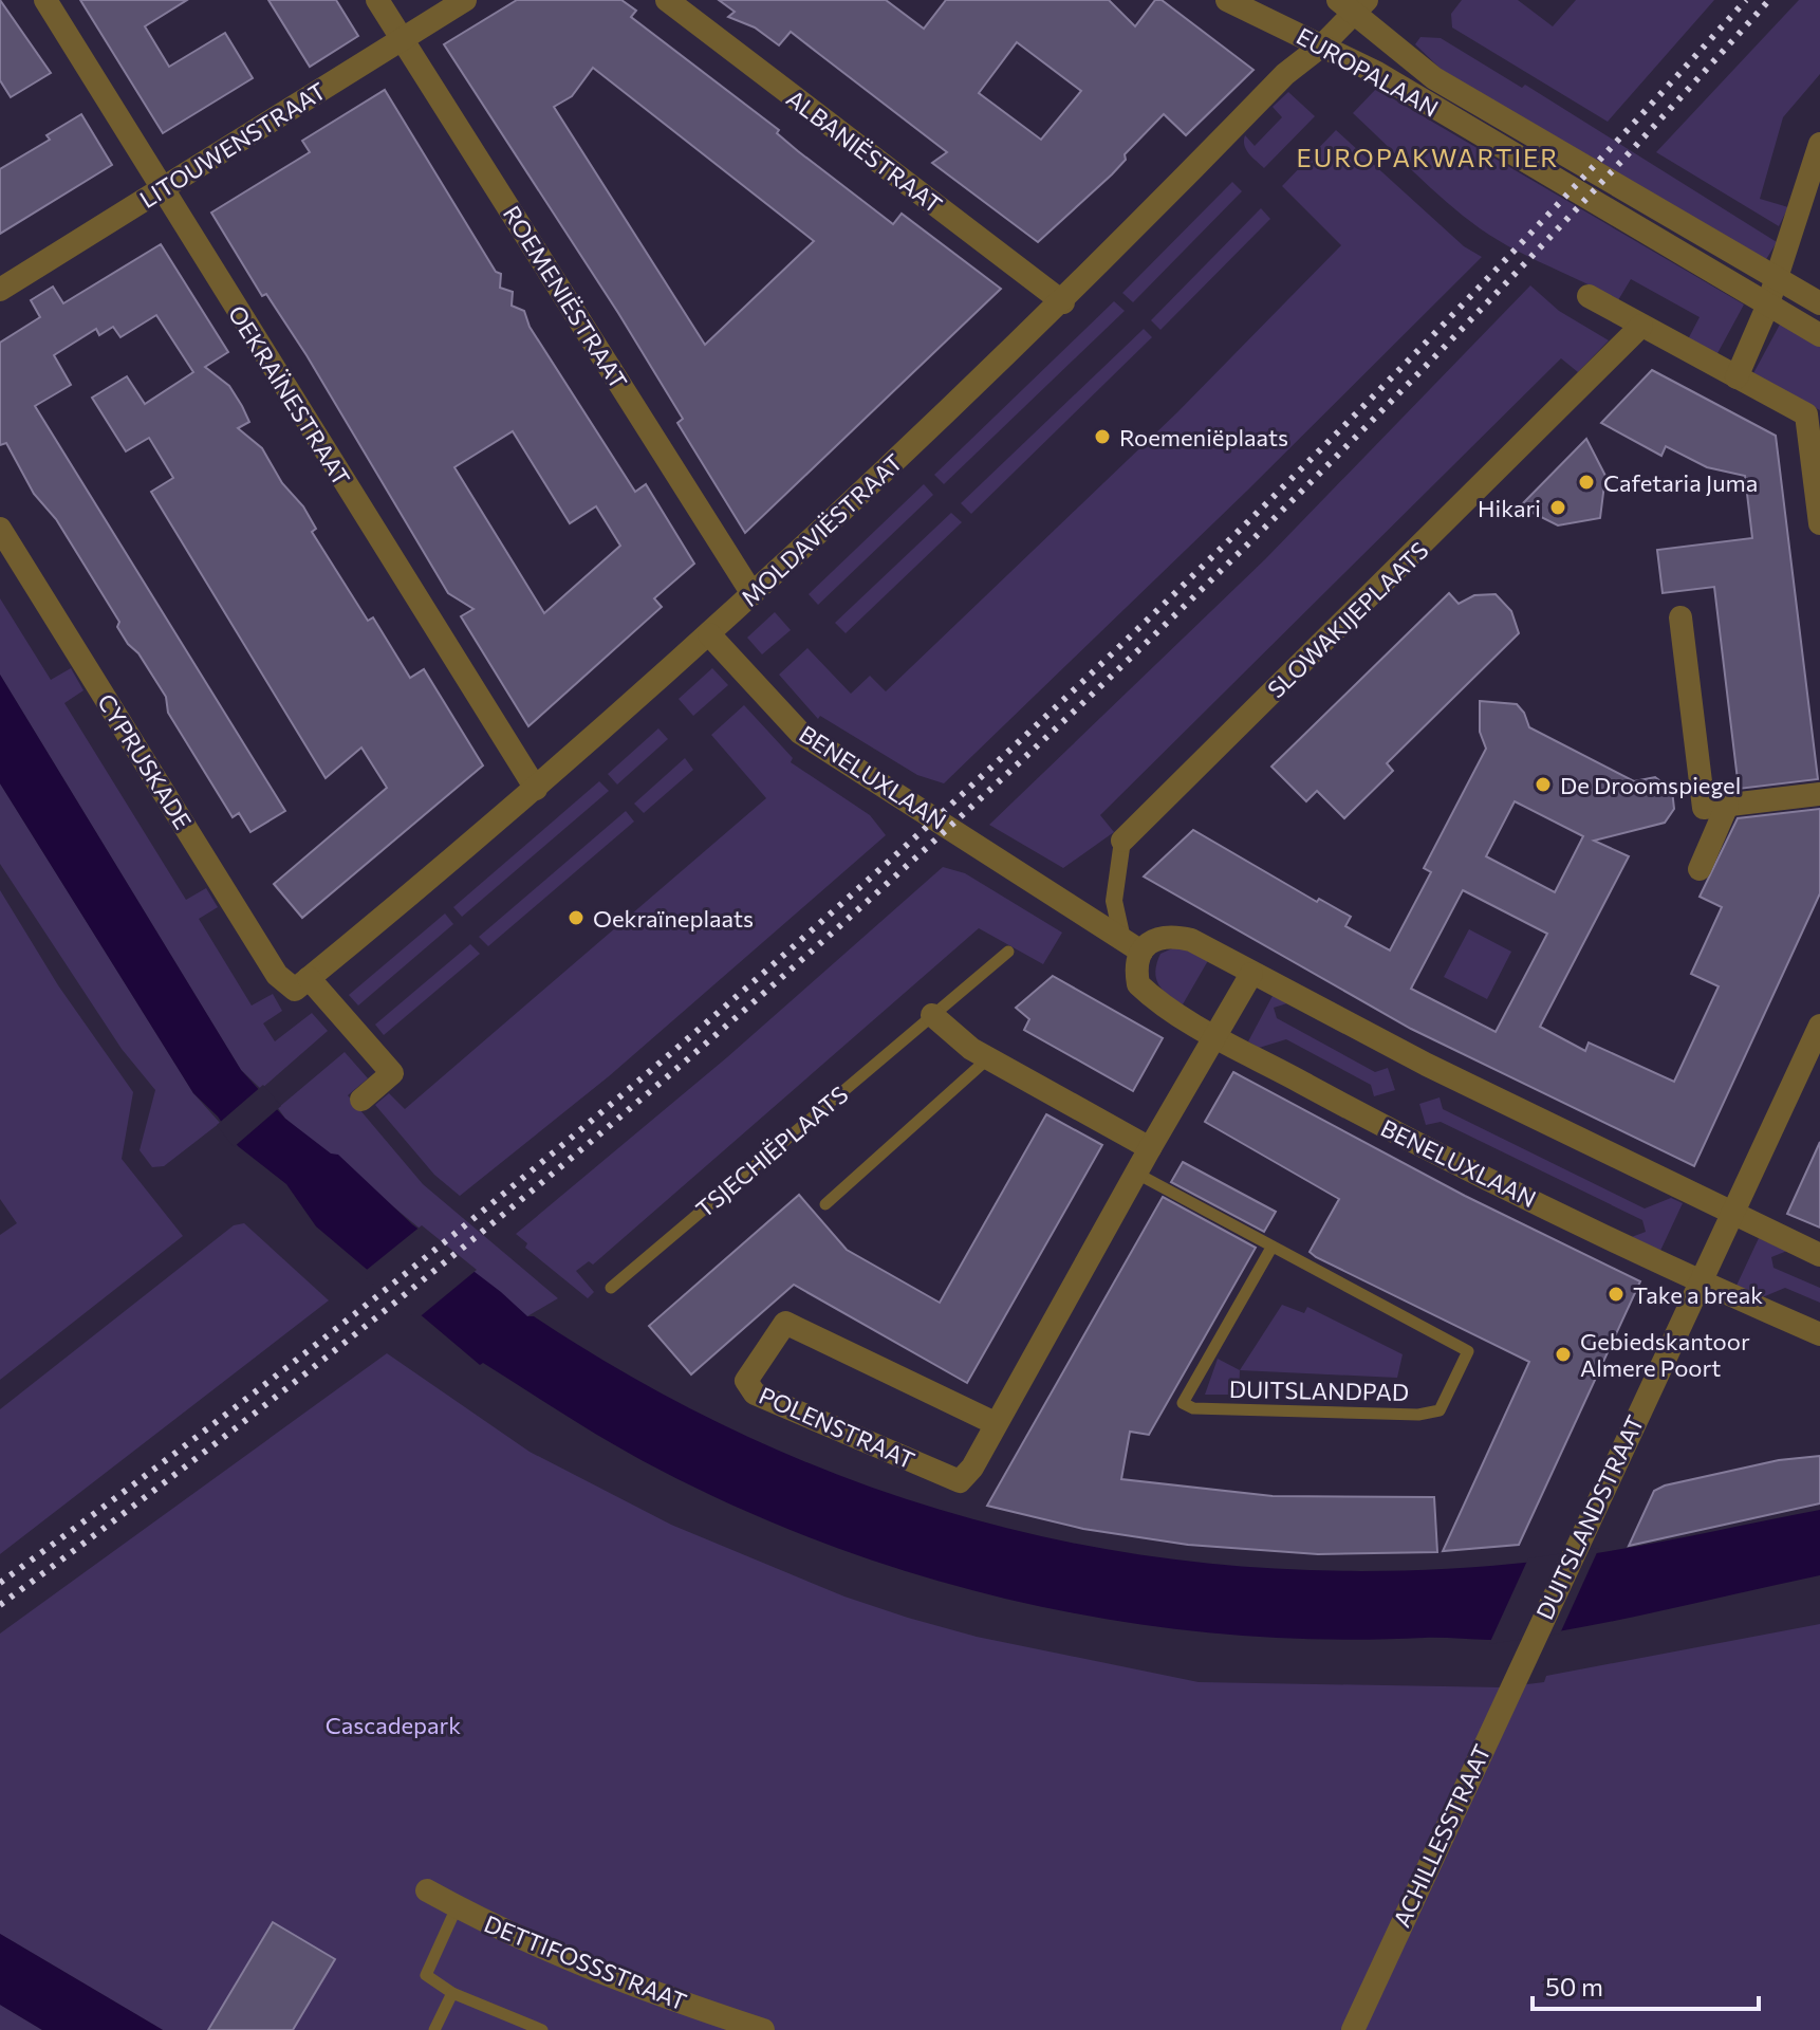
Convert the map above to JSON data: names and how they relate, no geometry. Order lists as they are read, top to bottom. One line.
{"streets":{"street":["EUROPALAAN","LITOUWENSTRAAT","ALBANIËSTRAAT","ROEMENIËSTRAAT","OEKRAÏNESTRAAT","MOLDAVIËSTRAAT","SLOWAKIJEPLAATS","CYPRUSKADE","BENELUXLAAN","POLENSTRAAT","DUITSLANDSTRAAT","ACHILLESSTRAAT","DETTIFOSSSTRAAT"],"lane":["TSJECHIËPLAATS","DUITSLANDPAD"]},"crossings":[["EUROPALAAN","MOLDAVIËSTRAAT"],["LITOUWENSTRAAT","ROEMENIËSTRAAT"],["LITOUWENSTRAAT","OEKRAÏNESTRAAT"],["ALBANIËSTRAAT","MOLDAVIËSTRAAT"],["ROEMENIËSTRAAT","MOLDAVIËSTRAAT"],["OEKRAÏNESTRAAT","MOLDAVIËSTRAAT"],["MOLDAVIËSTRAAT","CYPRUSKADE"],["MOLDAVIËSTRAAT","BENELUXLAAN"],["SLOWAKIJEPLAATS","BENELUXLAAN"],["BENELUXLAAN","POLENSTRAAT"],["BENELUXLAAN","DUITSLANDSTRAAT"],["DUITSLANDSTRAAT","ACHILLESSTRAAT"]],"districts":["EUROPAKWARTIER"],"parks":["Cascadepark"],"places":["Roemeniëplaats","Cafetaria Juma","Hikari","De Droomspiegel","Oekraïneplaats","Take a break","Gebiedskantoor Almere Poort"],"scale_bar":"50 m"}
